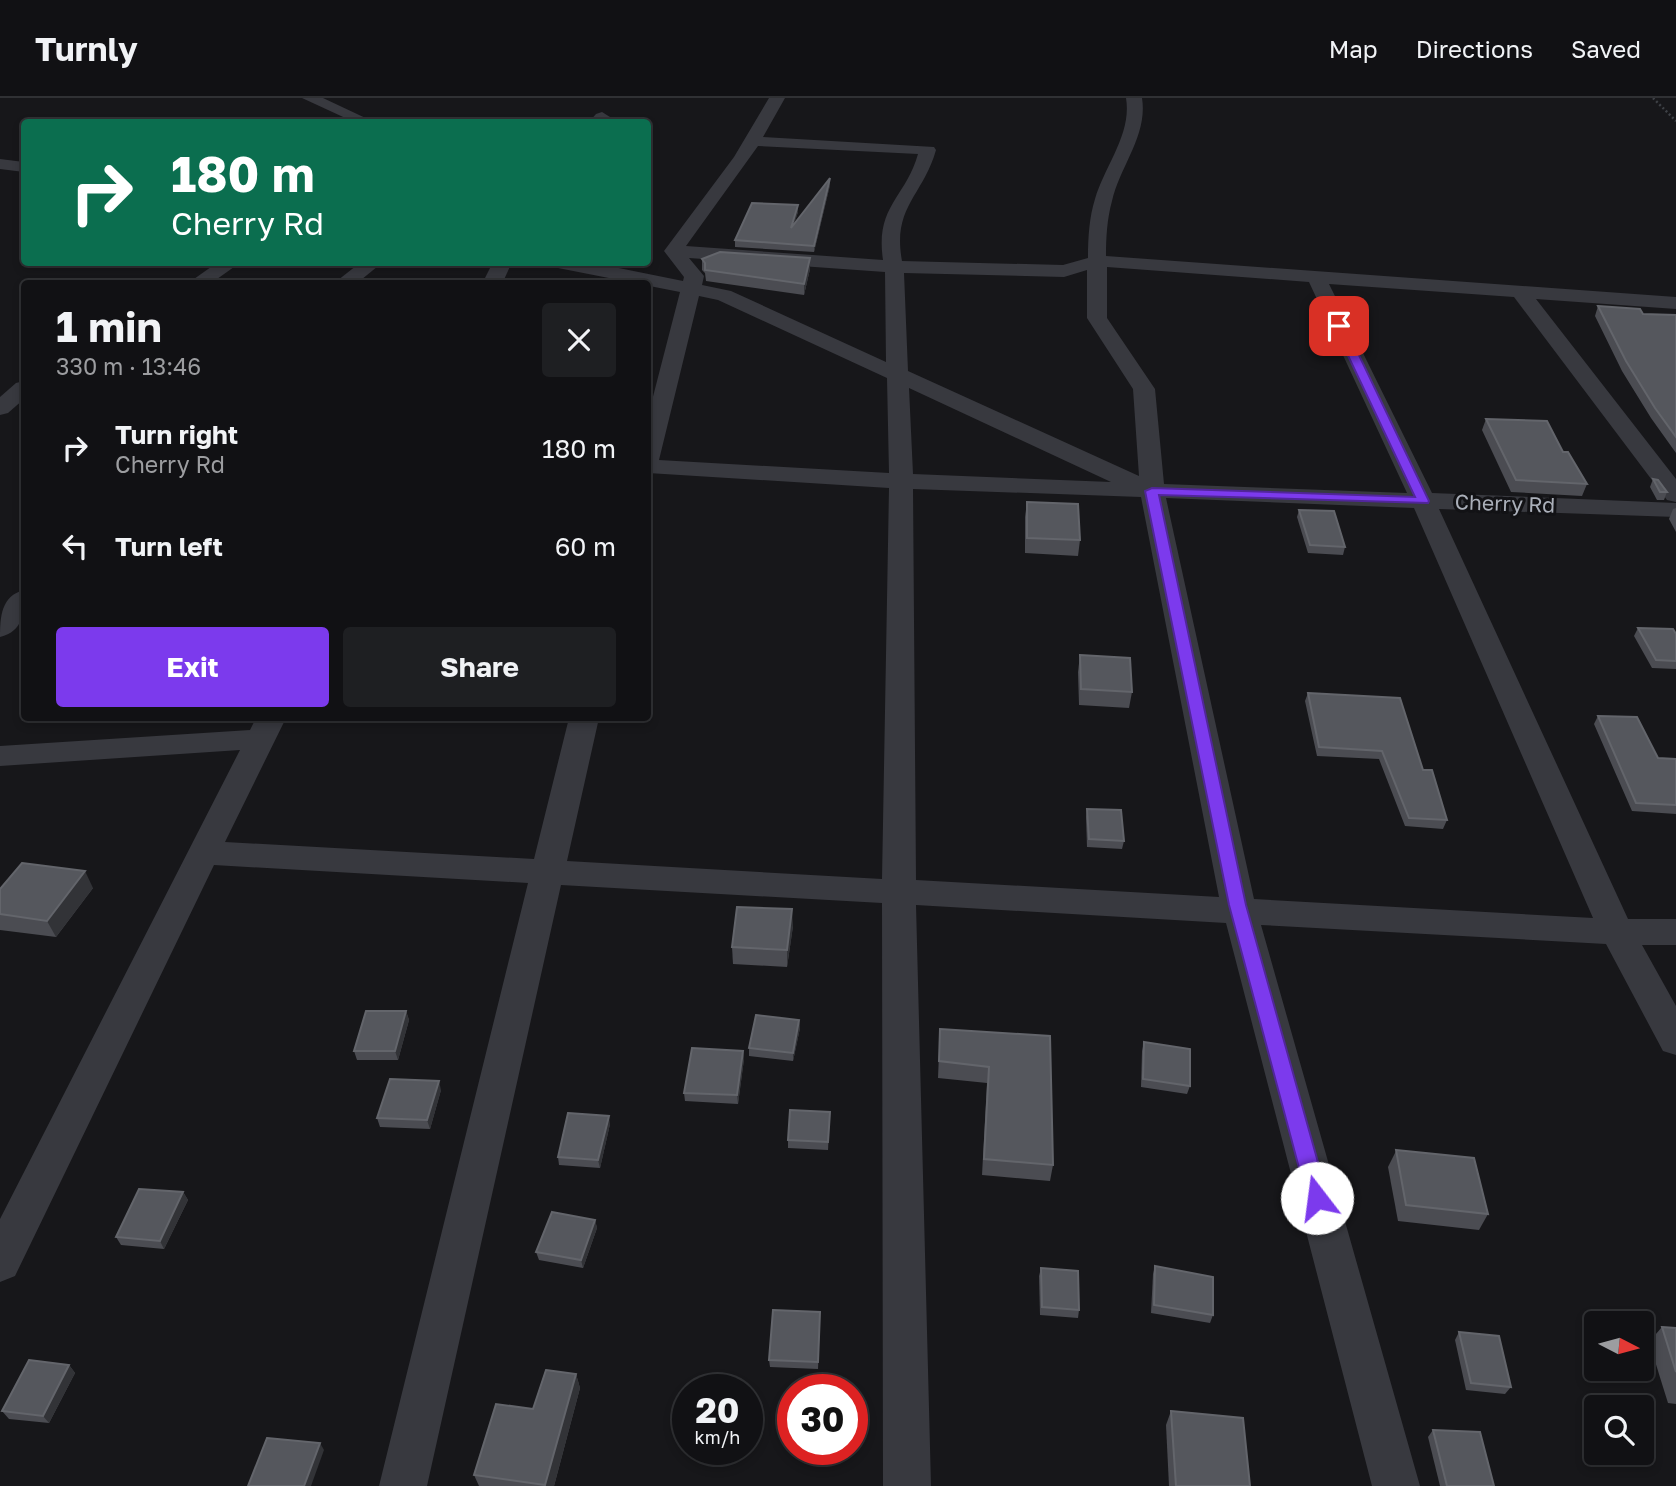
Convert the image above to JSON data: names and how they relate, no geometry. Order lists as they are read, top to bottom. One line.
{"streets":{"street":["Cherry Rd"]},"north":"right","page":{"header":"Turnly","nav":["Map","Directions","Saved"],"turn":["180 m","Cherry Rd"],"heading":["1 min","330 m · 13:46"],"list":[{"name":"Turn right","note":"Cherry Rd","value":"180 m"},{"name":"Turn left","value":"60 m"}],"buttons":["Exit","Share"],"speed":"20 km/h","limit":"30"}}
